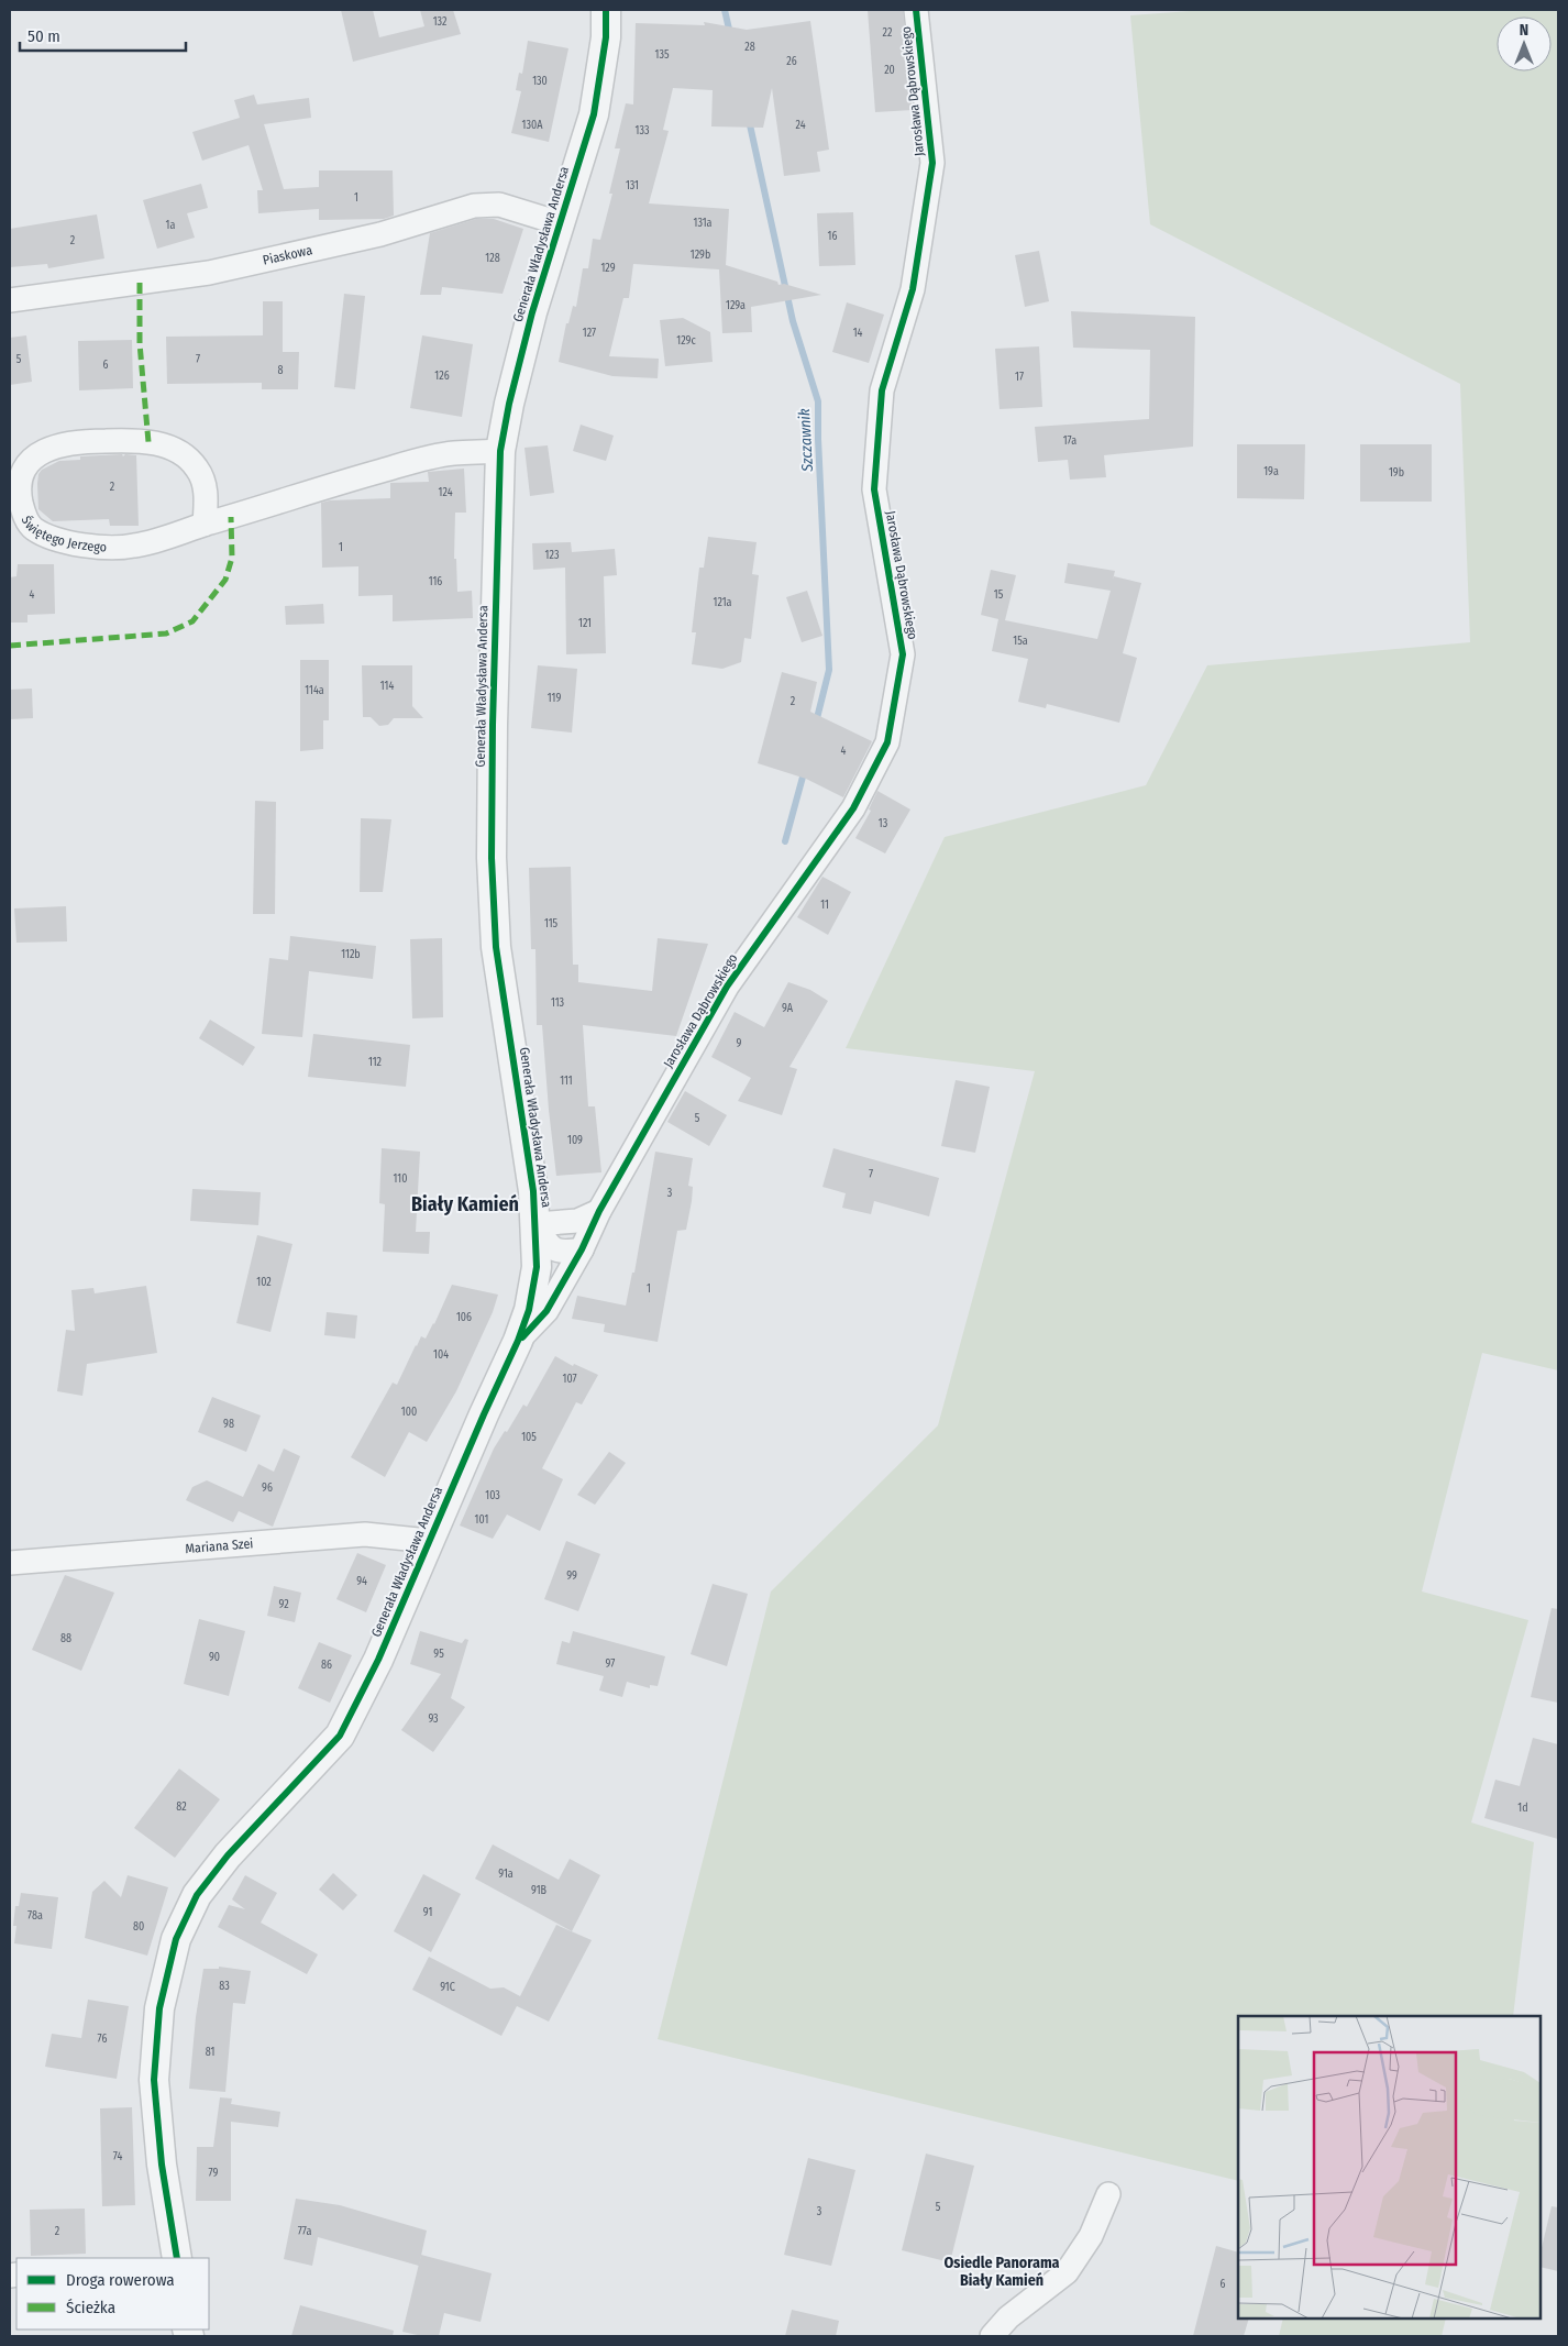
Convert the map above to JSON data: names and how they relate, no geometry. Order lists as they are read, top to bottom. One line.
{"streets":{"street":["Jarosława Dąbrowskiego","Generała Władysława Andersa","Piaskowa","Świętego Jerzego","Mariana Szei"]},"crossings":[["Jarosława Dąbrowskiego","Generała Władysława Andersa"],["Generała Władysława Andersa","Piaskowa"],["Generała Władysława Andersa","Świętego Jerzego"],["Generała Władysława Andersa","Mariana Szei"]],"districts":["Biały Kamień","Osiedle Panorama Biały Kamień"],"water":["Szczawnik"],"house_numbers":["132","22","28","135","26","20","130","130A","24","133","131","1","131a","1a","16","2","129b","128","129","129a","127","14","129c","5","7","6","8","126","17","17a","19a","19b","2","124","1","123","116","4","15","121a","121","15a","114","114a","119","2","4","13","11","115","112b","113","9A","9","112","111","5","109","7","110","3","102","1","106","104","107","100","98","105","96","103","101","99","94","92","88","95","90","97","86","93","82","1d","91a","91B","91","78a","80","83","91C","76","81","74","79","5","3","2","77a","6"],"legend":["Droga rowerowa","Ścieżka"],"scale_bar":"50 m","north":"top"}
